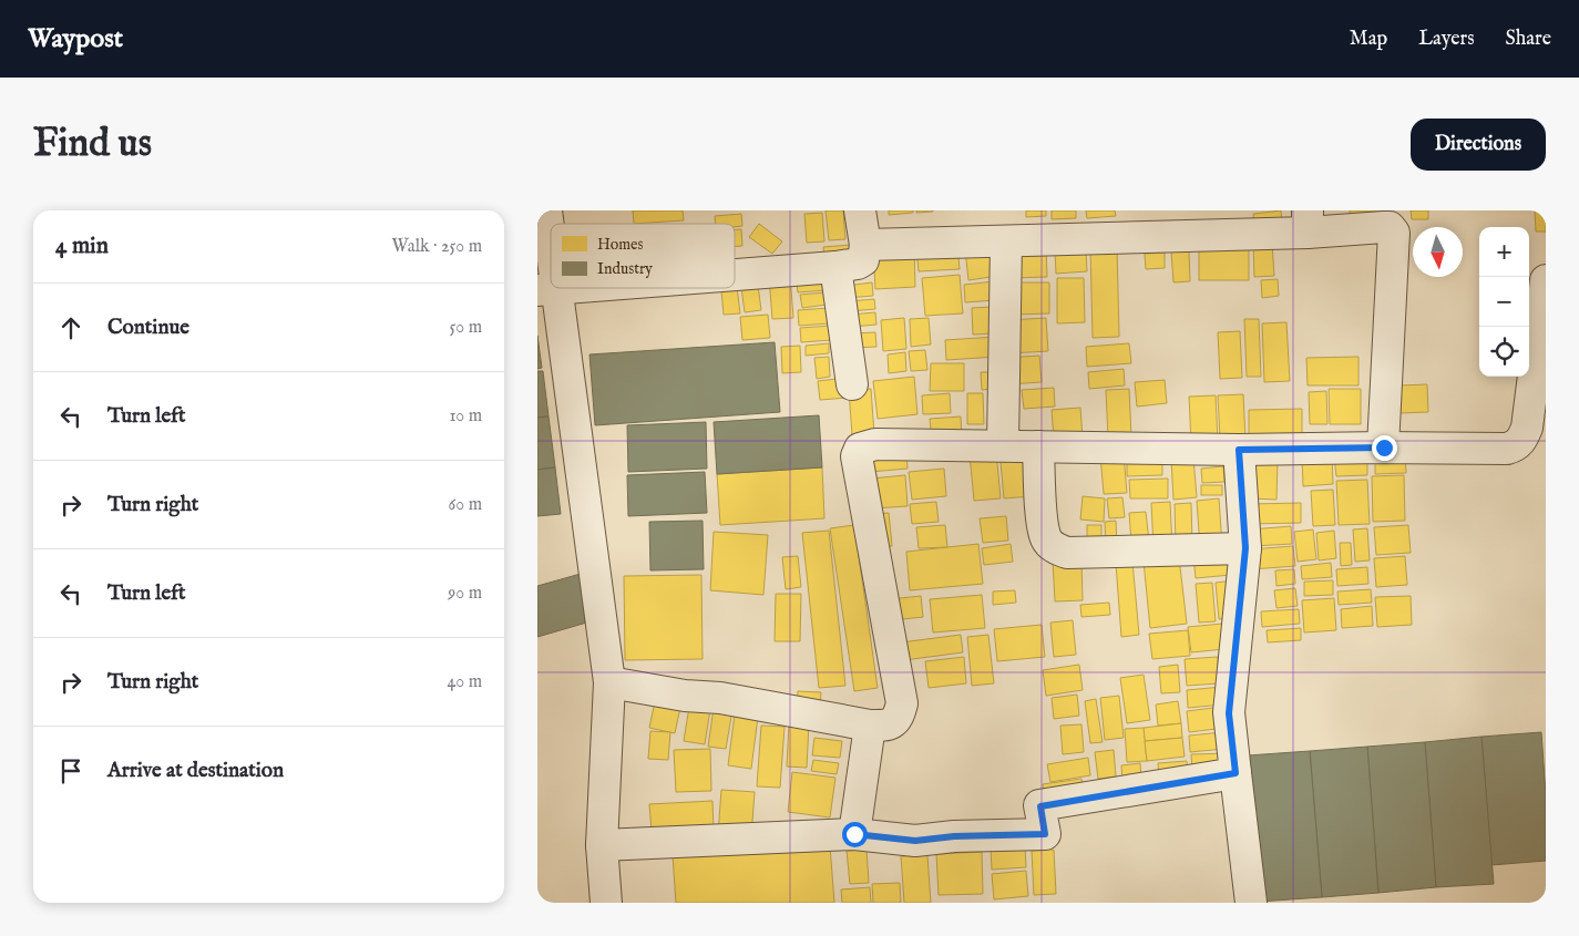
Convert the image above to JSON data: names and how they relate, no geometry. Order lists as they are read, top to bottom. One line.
{"legend":["Homes","Industry"],"north":"bottom","page":{"header":"Waypost","nav":["Map","Layers","Share"],"buttons":"Directions","title":"Find us","heading":["4 min","Walk · 250 m"],"map_buttons":["+","−"],"list":[["Continue","50 m"],["Turn left","10 m"],["Turn right","60 m"],["Turn left","90 m"],["Turn right","40 m"],"Arrive at destination"]}}
